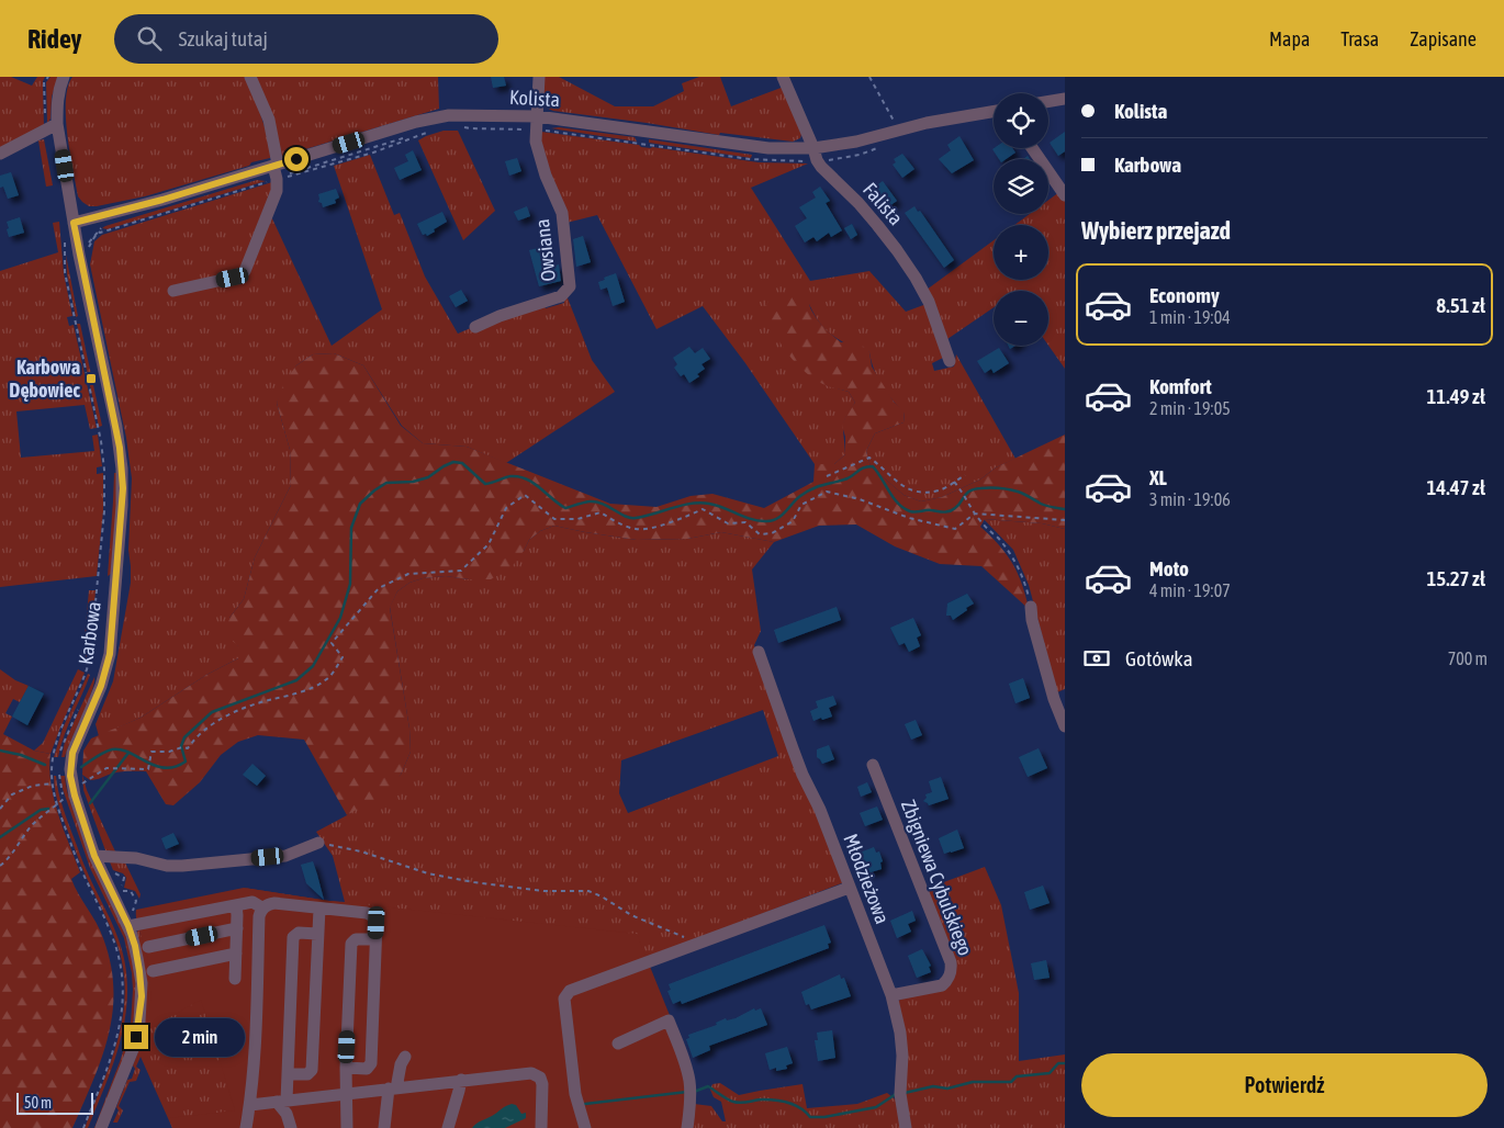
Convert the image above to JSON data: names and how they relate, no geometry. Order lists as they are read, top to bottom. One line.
{"streets":{"street":["Kolista","Falista","Owsiana","Karbowa","Zbigniewa Cybulskiego","Młodzieżowa"]},"crossings":[["Kolista","Falista"],["Kolista","Owsiana"],["Kolista","Karbowa"],["Zbigniewa Cybulskiego","Młodzieżowa"]],"places":{"transit":["Karbowa Dębowiec"]},"scale_bar":"50 m","page":{"header":"Ridey","search":"Szukaj tutaj","nav":["Mapa","Trasa","Zapisane"],"banner":["Kolista","Karbowa"],"map_buttons":["+","−"],"heading":"Wybierz przejazd","list":[{"name":"Economy","note":"1 min · 19:04","value":"8.51 zł"},{"name":"Komfort","note":"2 min · 19:05","value":"11.49 zł"},{"name":"XL","note":"3 min · 19:06","value":"14.47 zł"},{"name":"Moto","note":"4 min · 19:07","value":"15.27 zł"}],"pay":["Gotówka","700 m"],"bubble":"2 min","buttons":"Potwierdź","scale":"50 m"}}
